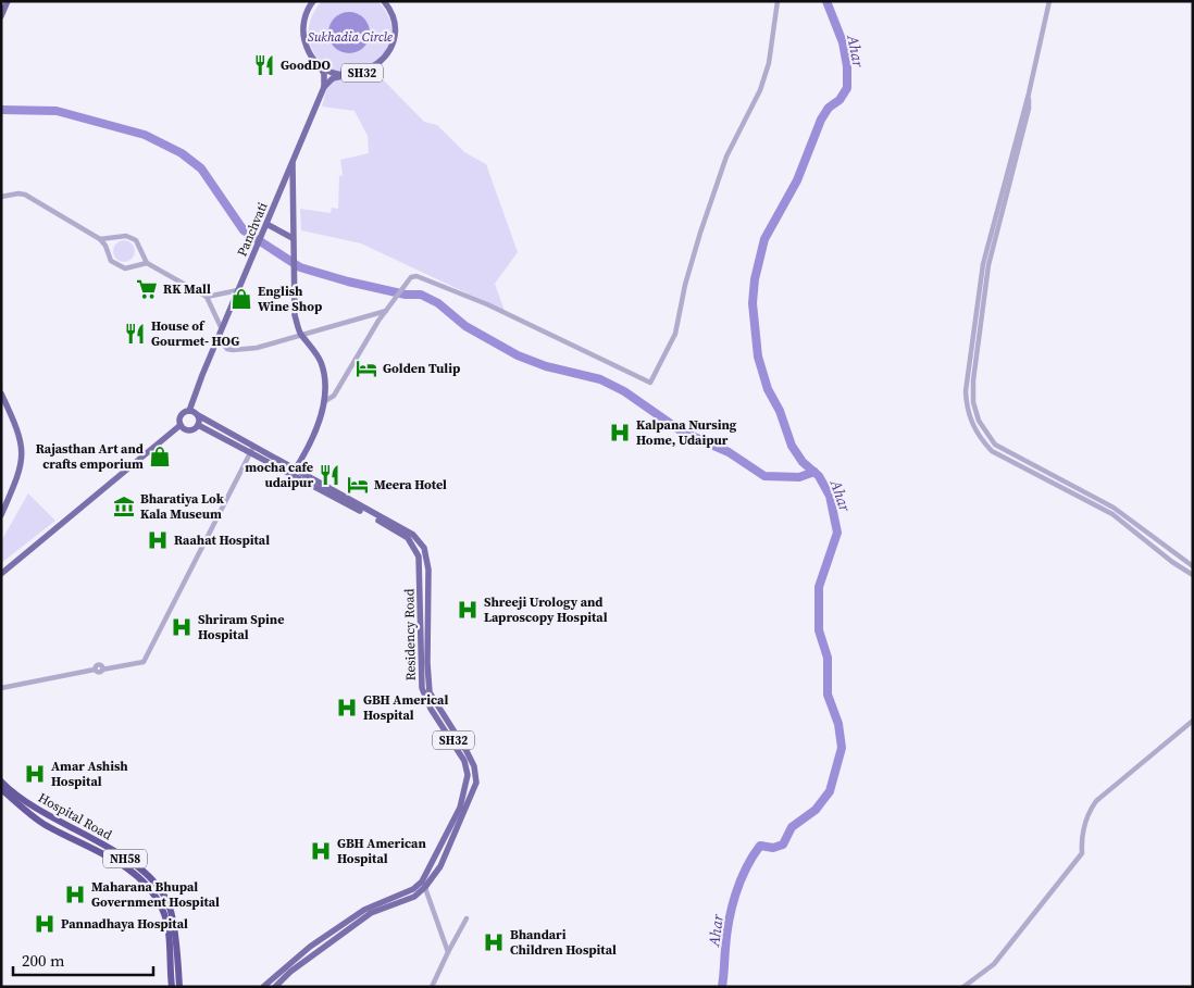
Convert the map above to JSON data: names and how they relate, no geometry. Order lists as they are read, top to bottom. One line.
{"streets":{"highway":["Hospital Road","NH58"],"main road":["SH32","Panchvati","Residency Road"]},"crossings":[["SH32","Panchvati"],["SH32","Residency Road"]],"water":["Ahar"],"parks":["Sukhadia Circle"],"places":{"restaurant":["GoodDO","House of Gourmet- HOG","mocha cafe udaipur"],"supermarket":["RK Mall"],"shop":["English Wine Shop","Rajasthan Art and crafts emporium"],"hotel":["Golden Tulip","Meera Hotel"],"hospital":["Kalpana Nursing Home, Udaipur","Raahat Hospital","Shreeji Urology and Laproscopy Hospital","Shriram Spine Hospital","GBH Americal Hospital","Amar Ashish Hospital","GBH American Hospital","Maharana Bhupal Government Hospital","Pannadhaya Hospital","Bhandari Children Hospital"],"museum":["Bharatiya Lok Kala Museum"]},"scale_bar":"200 m"}
